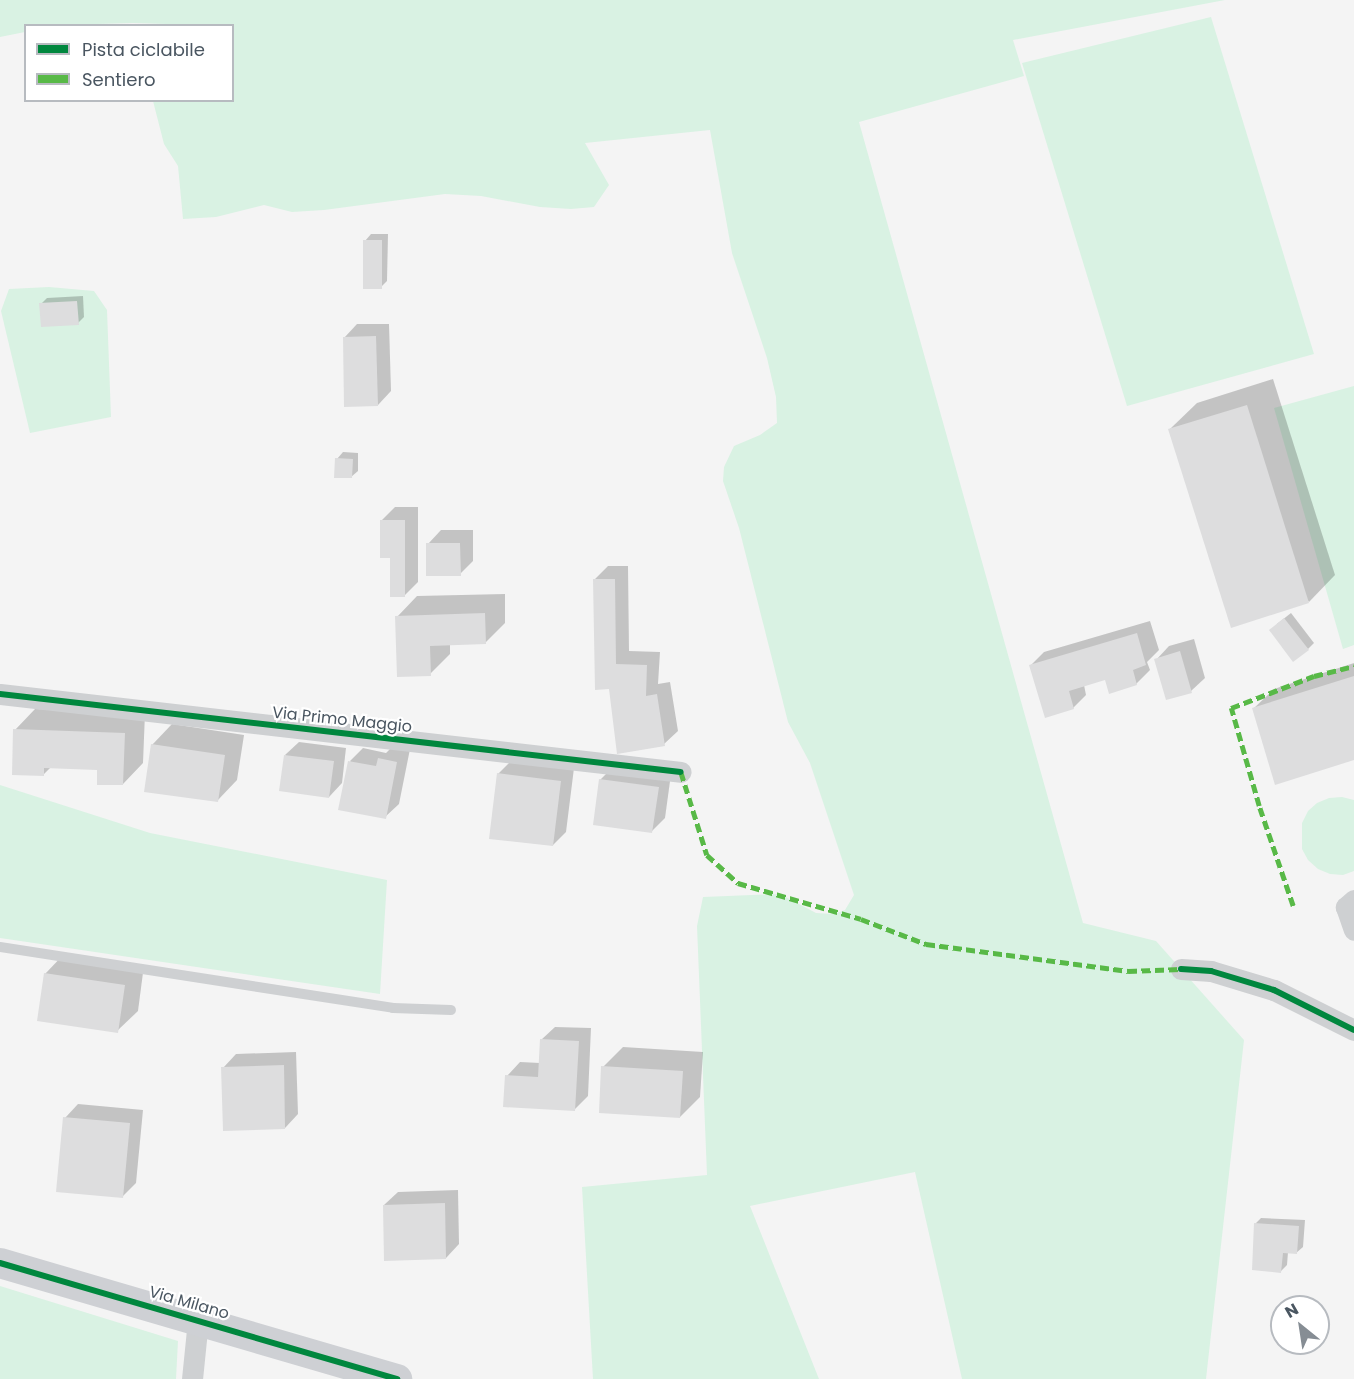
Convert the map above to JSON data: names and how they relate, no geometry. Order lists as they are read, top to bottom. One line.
{"streets":{"street":["Via Primo Maggio","Via Milano"]},"legend":["Pista ciclabile","Sentiero"],"north":"top left"}
